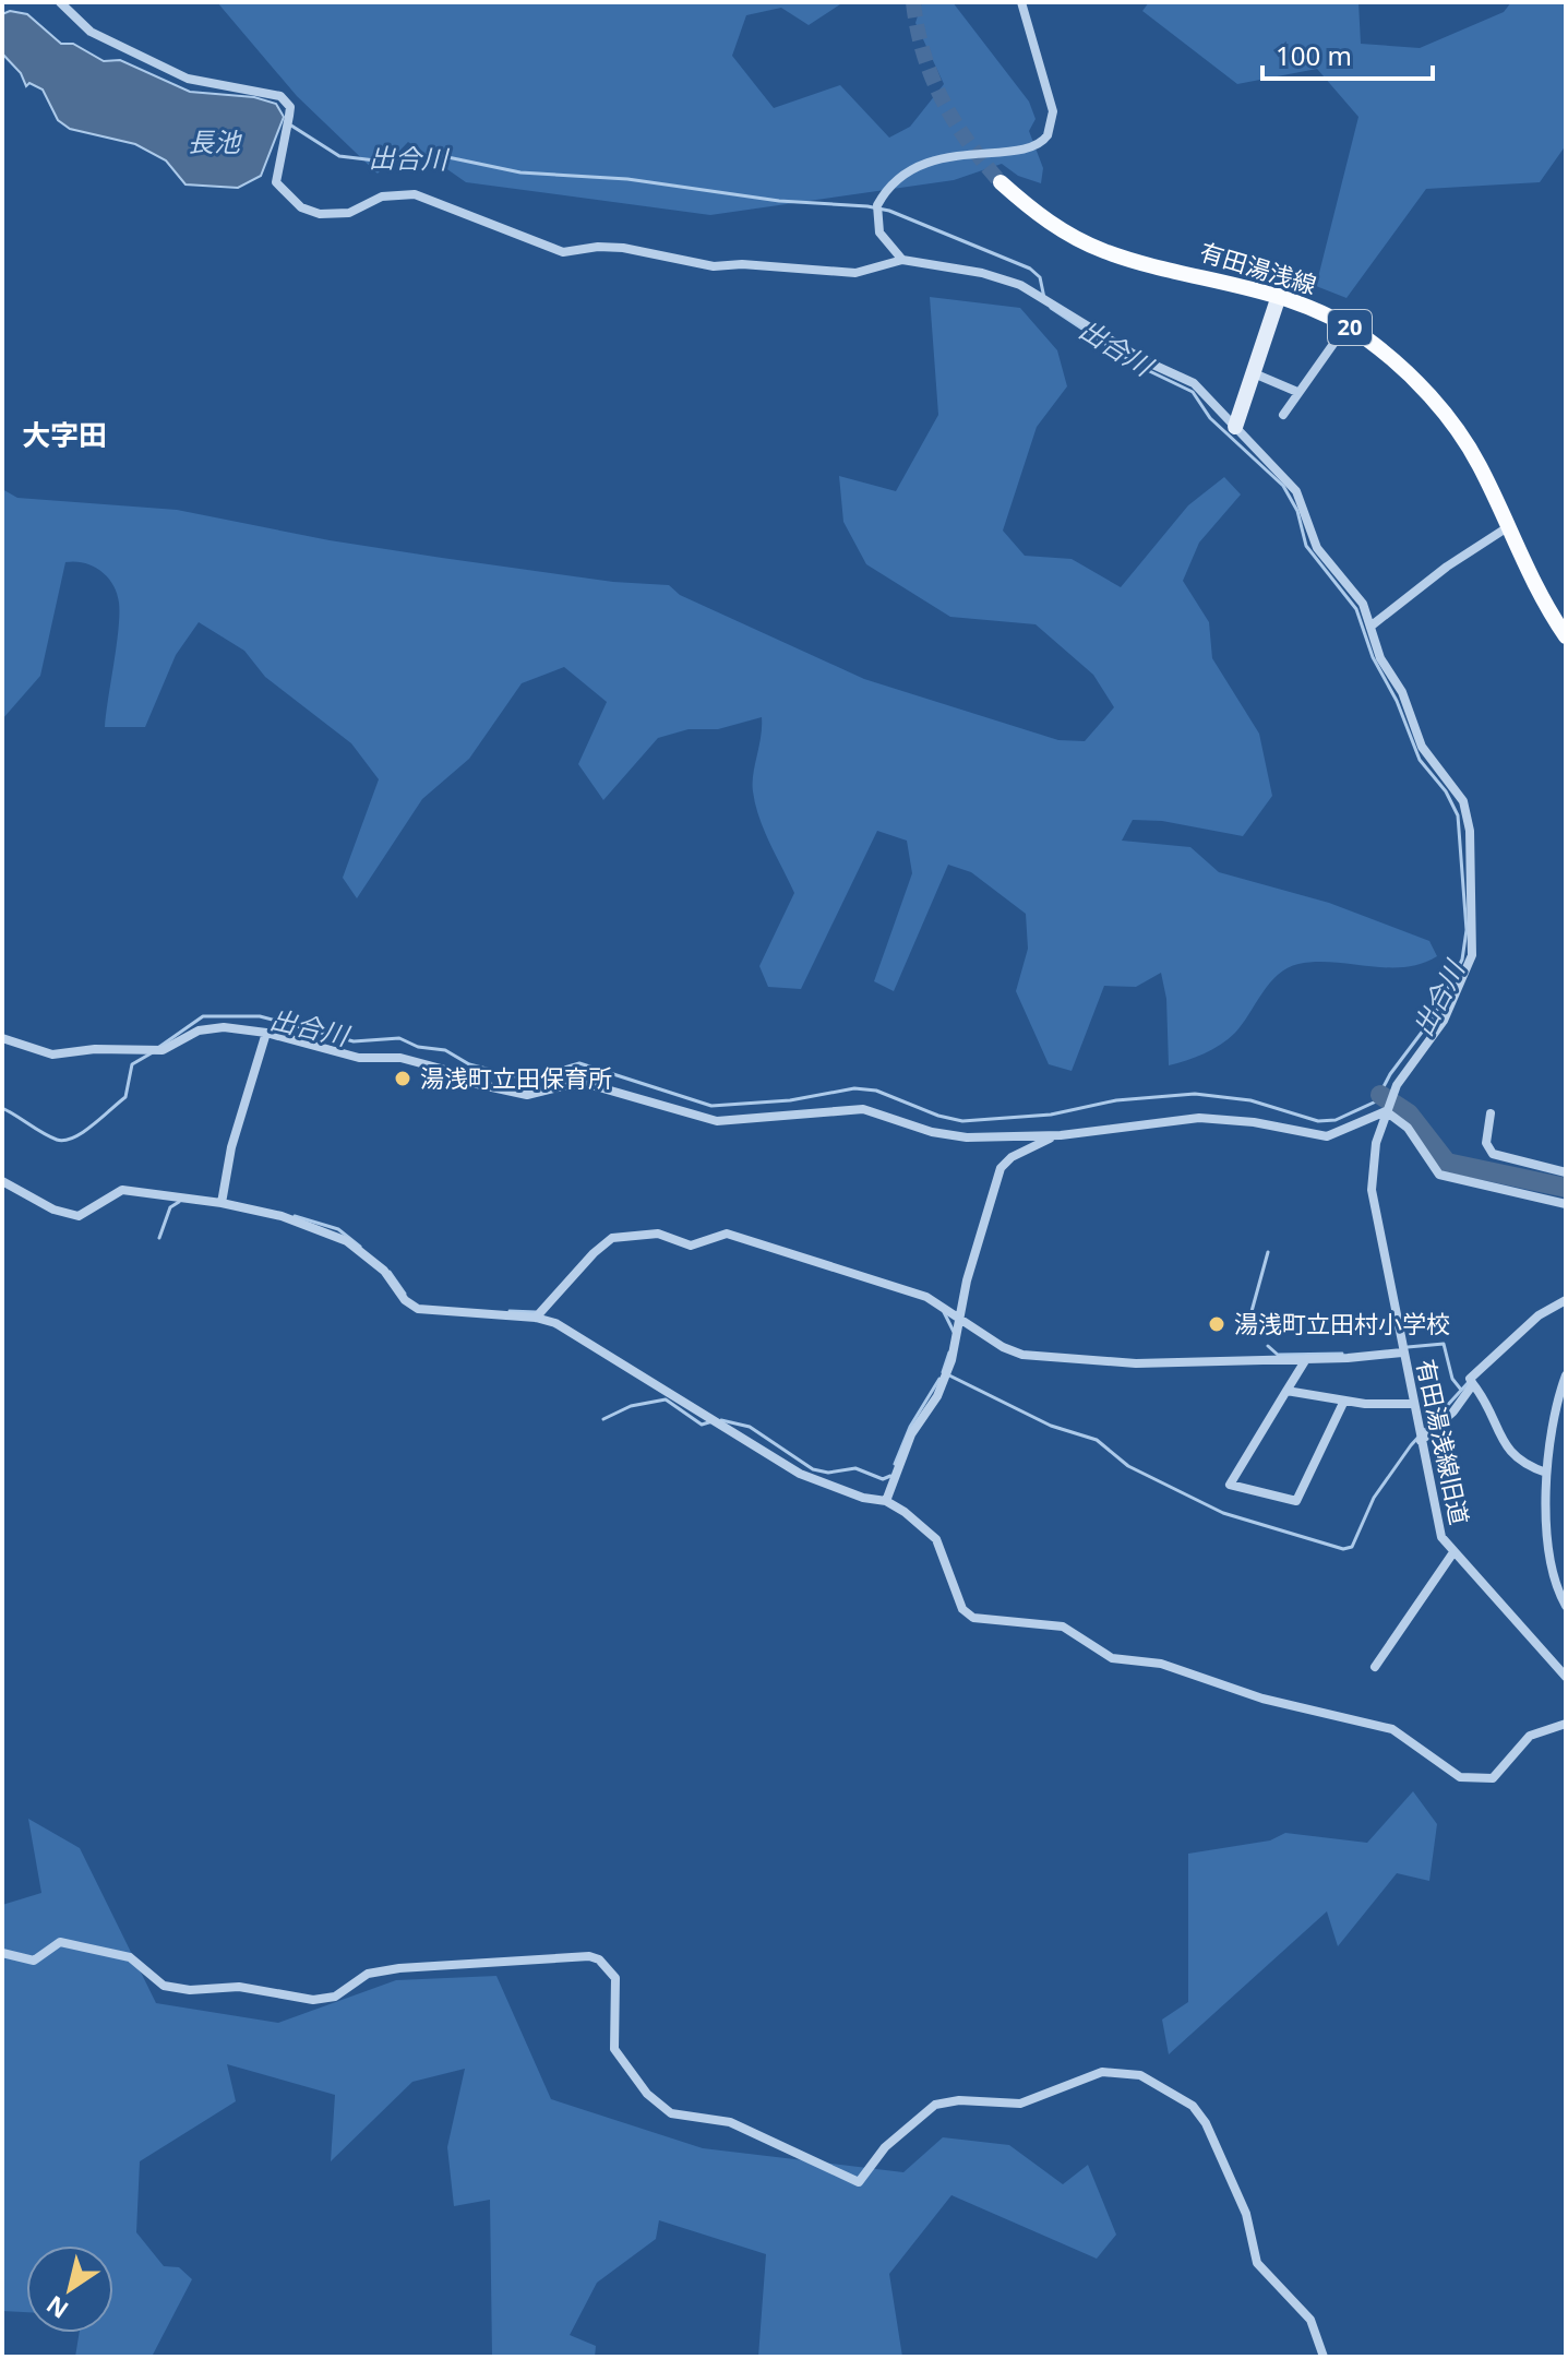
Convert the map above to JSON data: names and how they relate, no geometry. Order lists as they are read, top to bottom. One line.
{"streets":{"main road":["有田湯浅線","20"],"street":["有田湯浅線旧道"]},"districts":["大字田"],"water":["長池","出合川"],"places":["湯浅町立田保育所","湯浅町立田村小学校"],"scale_bar":"100 m","north":"bottom left"}
